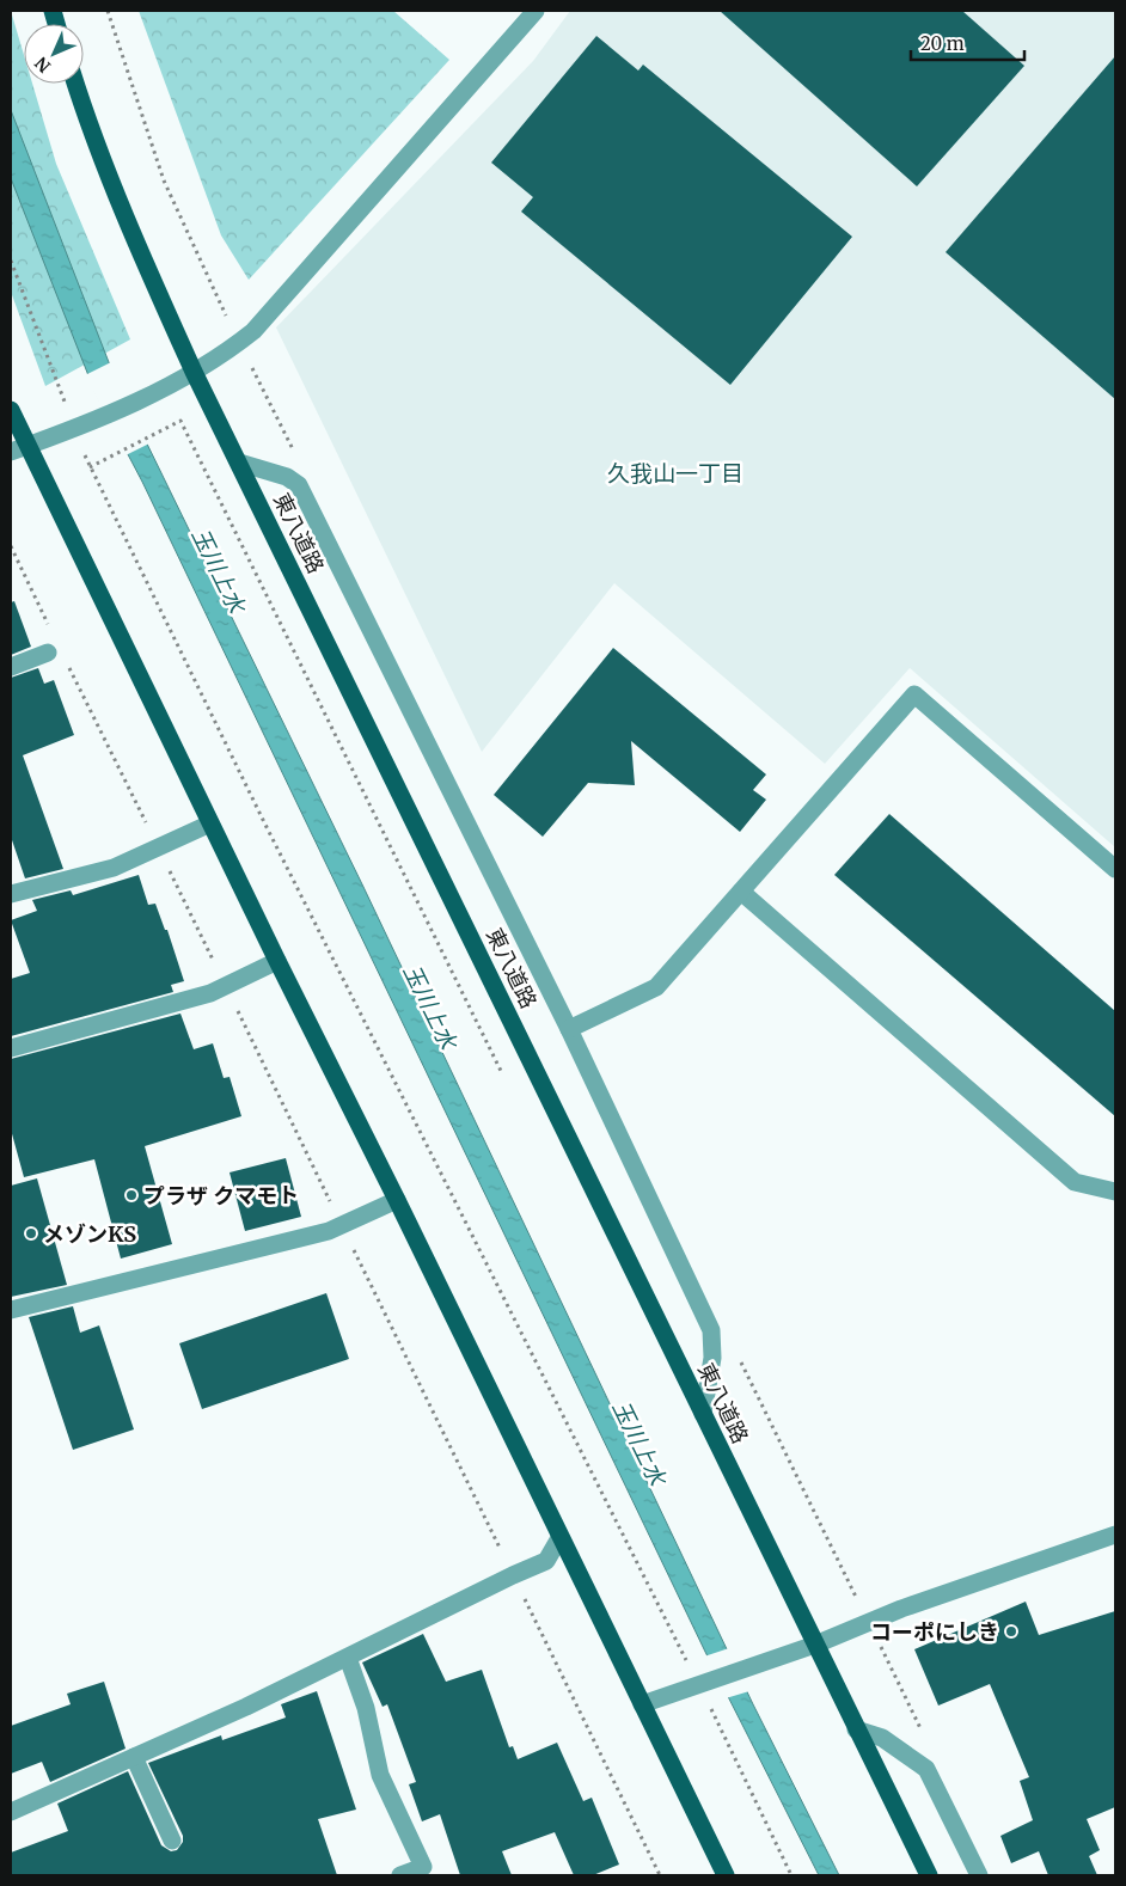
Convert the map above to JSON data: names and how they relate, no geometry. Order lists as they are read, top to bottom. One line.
{"streets":{"main road":["東八道路"]},"districts":["久我山一丁目"],"water":["玉川上水"],"places":["プラザ クマモト","メゾンKS","コーポにしき"],"scale_bar":"20 m","north":"bottom left"}
